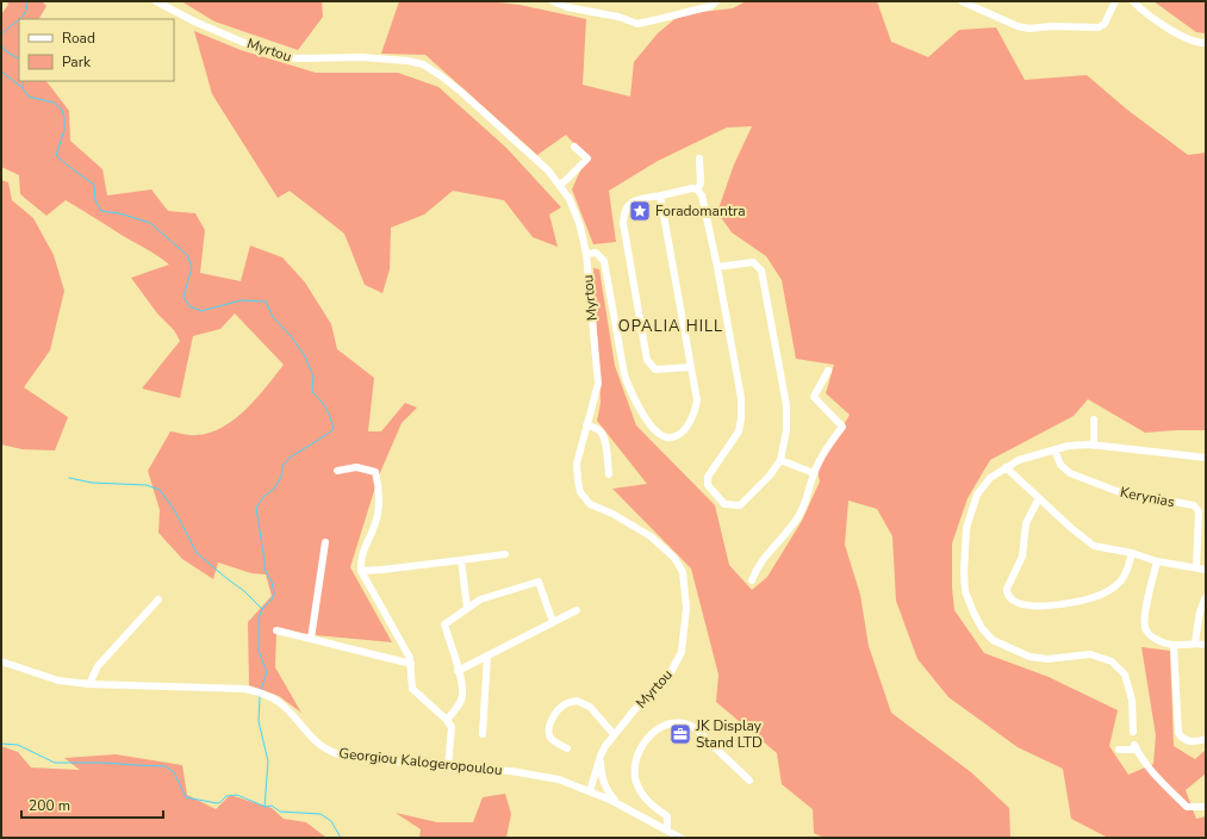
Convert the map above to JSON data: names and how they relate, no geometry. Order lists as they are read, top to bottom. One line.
{"streets":{"street":["Myrtou","Kerynias","Georgiou Kalogeropoulou"]},"crossings":[["Myrtou","Georgiou Kalogeropoulou"]],"districts":["OPALIA HILL"],"places":{"place":["Foradomantra"],"office":["JK Display Stand LTD"]},"legend":["Road","Park"],"scale_bar":"200 m"}
